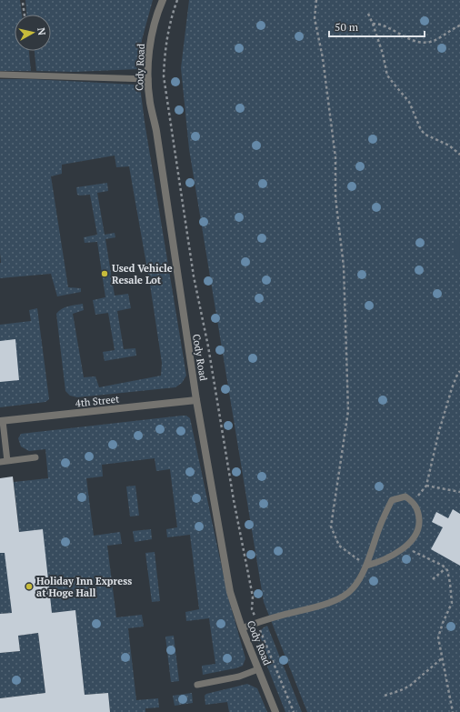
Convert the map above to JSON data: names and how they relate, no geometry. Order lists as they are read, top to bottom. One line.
{"streets":{"street":["Cody Road","4th Street"]},"crossings":[["Cody Road","4th Street"]],"places":["Used Vehicle Resale Lot","Holiday Inn Express at Hoge Hall"],"scale_bar":"50 m","north":"right"}
